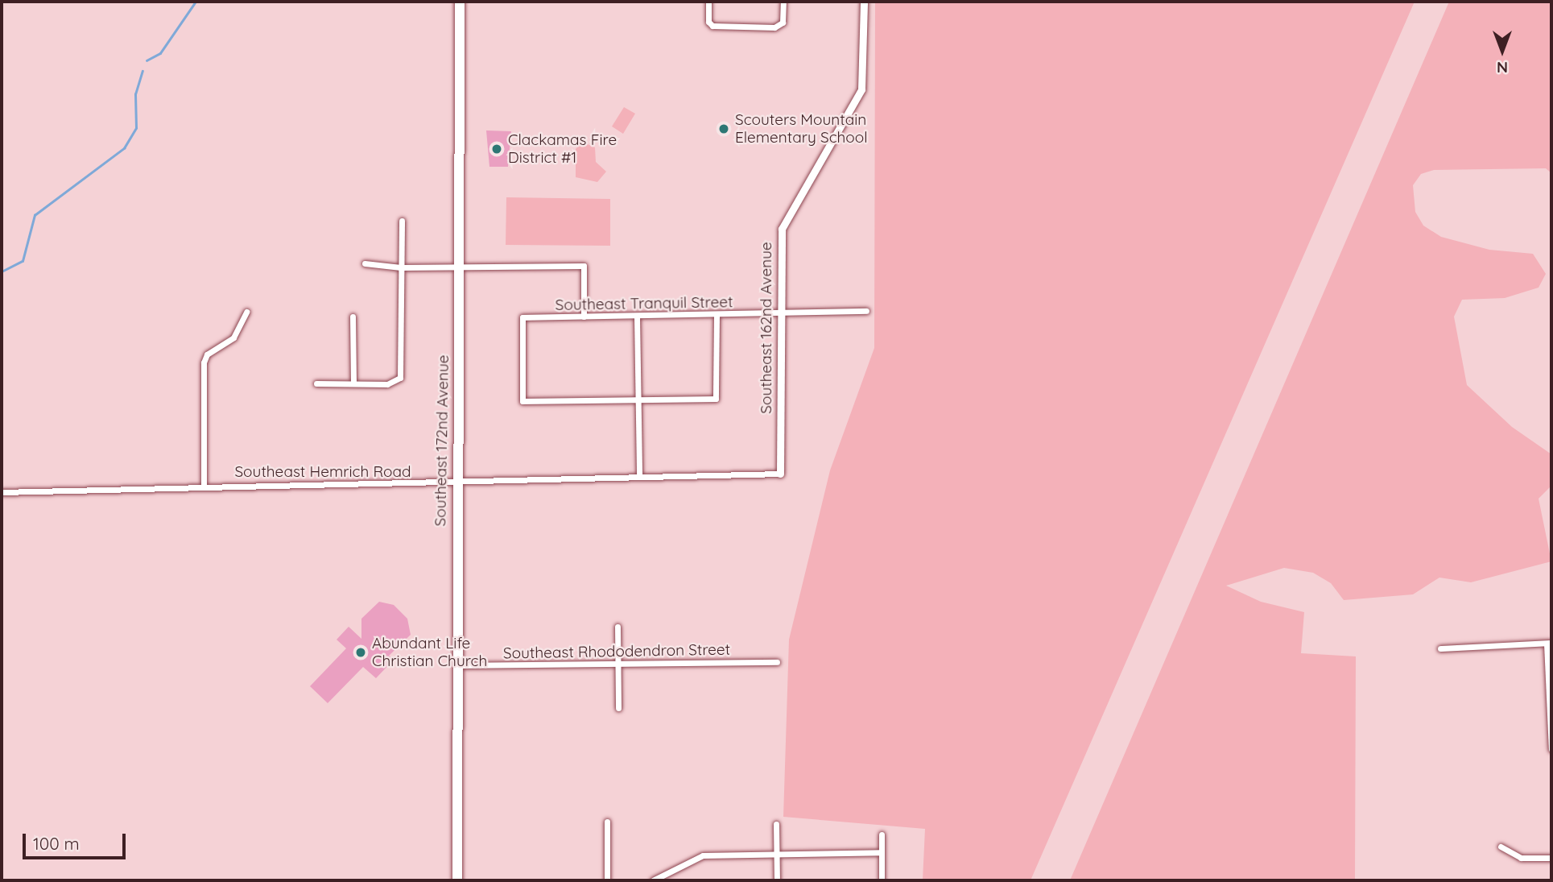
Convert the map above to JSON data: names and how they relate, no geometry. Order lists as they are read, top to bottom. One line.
{"streets":{"main road":["Southeast 172nd Avenue"],"street":["Southeast Tranquil Street","Southeast 162nd Avenue","Southeast Hemrich Road","Southeast Rhododendron Street"]},"crossings":[["Southeast Tranquil Street","Southeast 162nd Avenue"],["Southeast 162nd Avenue","Southeast Hemrich Road"],["Southeast 172nd Avenue","Southeast Hemrich Road"],["Southeast 172nd Avenue","Southeast Rhododendron Street"]],"places":["Scouters Mountain Elementary School","Clackamas Fire District #1","Abundant Life Christian Church"],"scale_bar":"100 m","north":"bottom"}
